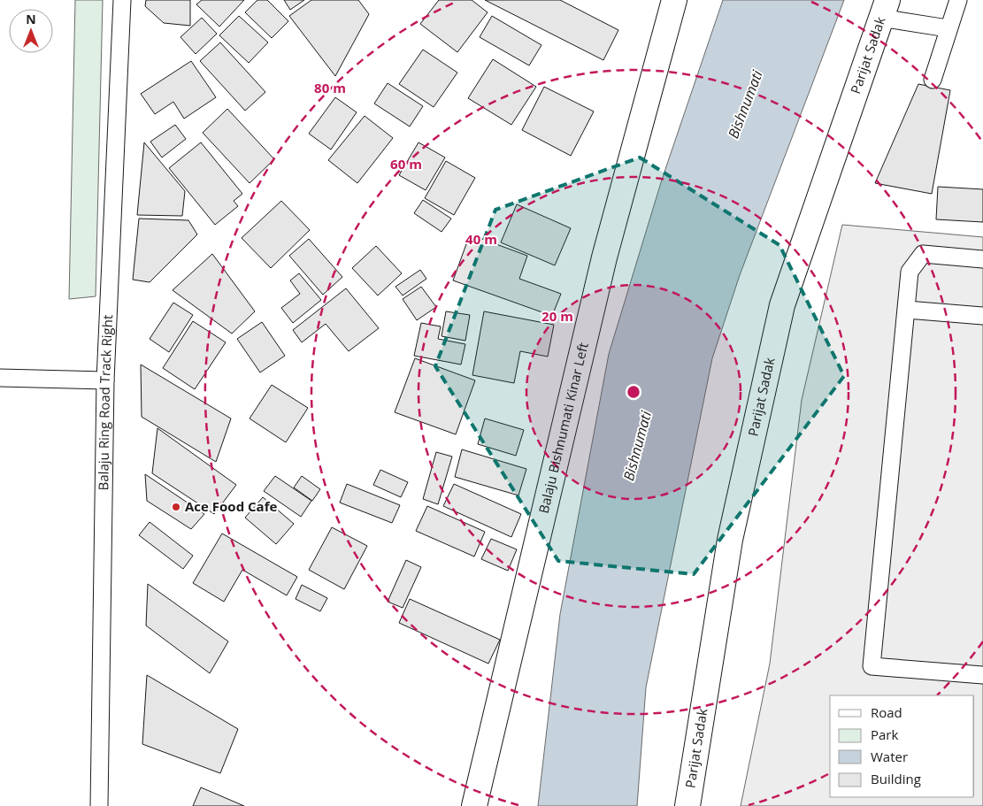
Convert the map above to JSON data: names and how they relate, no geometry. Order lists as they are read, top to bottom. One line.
{"streets":{"street":["Parijat Sadak","Balaju Bishnumati Kinar Left"],"lane":["Balaju Ring Road Track Right"]},"water":["Bishnumati"],"places":["Ace Food Cafe"],"legend":["Road","Park","Water","Building"],"north":"top","rings":["80 m","60 m","40 m","20 m"]}
